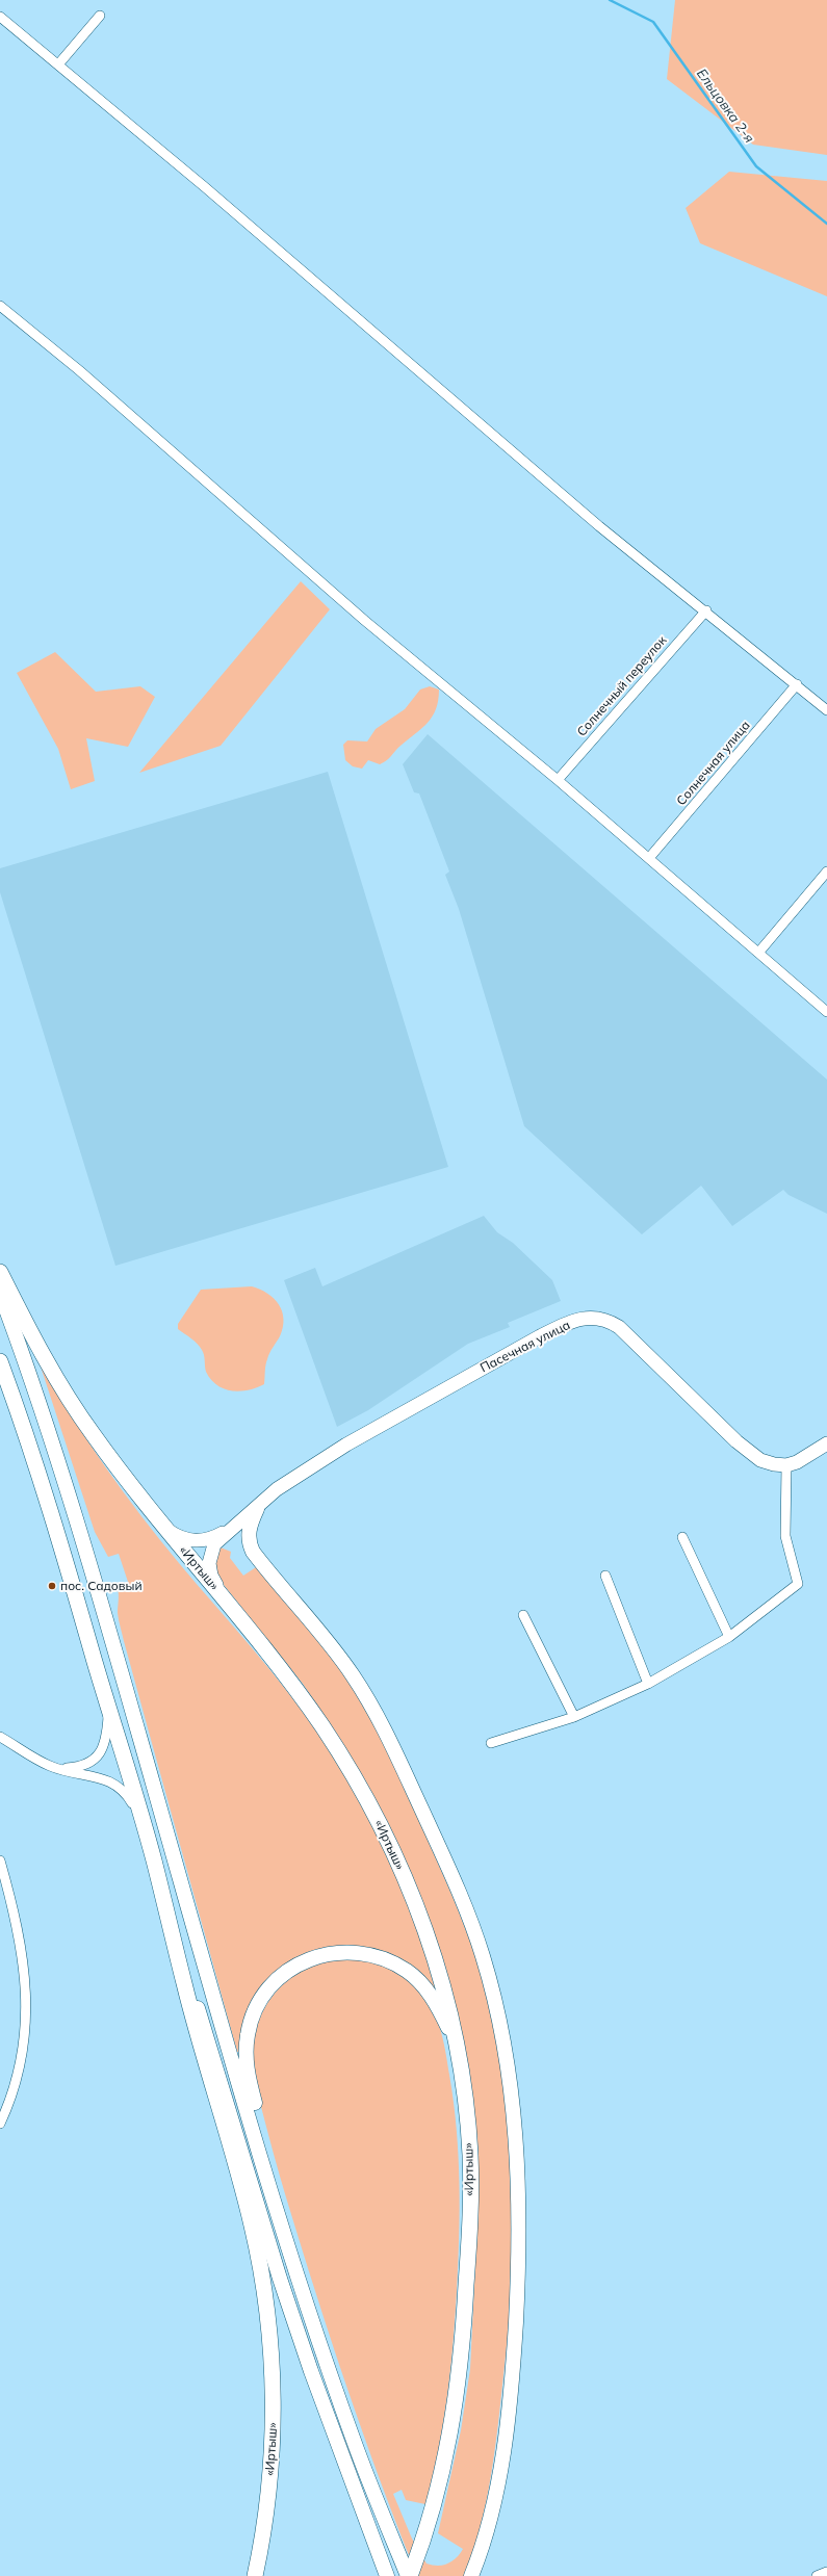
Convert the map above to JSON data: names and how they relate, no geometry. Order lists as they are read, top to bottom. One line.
{"streets":{"highway":["«Иртыш»"],"main road":["Пасечная улица"],"street":["Солнечный переулок","Солнечная улица"]},"water":["Ельцовка 2-я"],"places":["пос. Садовый"]}
